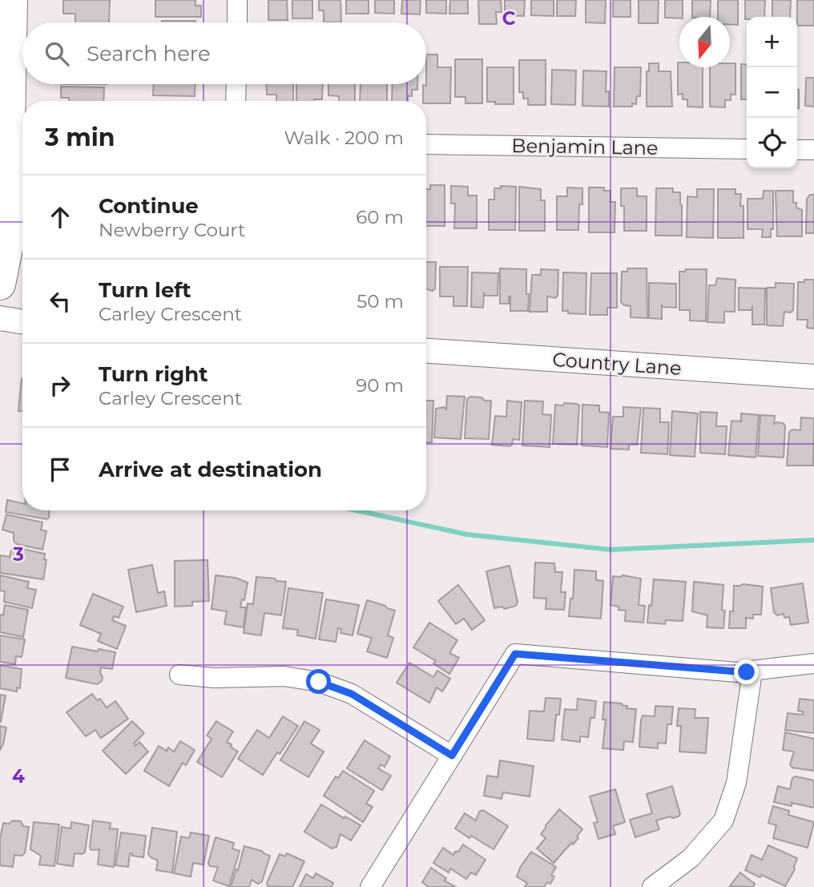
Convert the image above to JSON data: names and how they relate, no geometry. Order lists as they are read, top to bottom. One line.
{"streets":{"street":["Benjamin Lane","Country Lane"]},"north":"bottom","page":{"map_buttons":["+","−"],"search":"Search here","heading":["3 min","Walk · 200 m"],"list":[["Continue","Newberry Court","60 m"],["Turn left","Carley Crescent","50 m"],["Turn right","Carley Crescent","90 m"],"Arrive at destination"]},"grid":{"columns":["C"],"rows":["3","4"]}}
